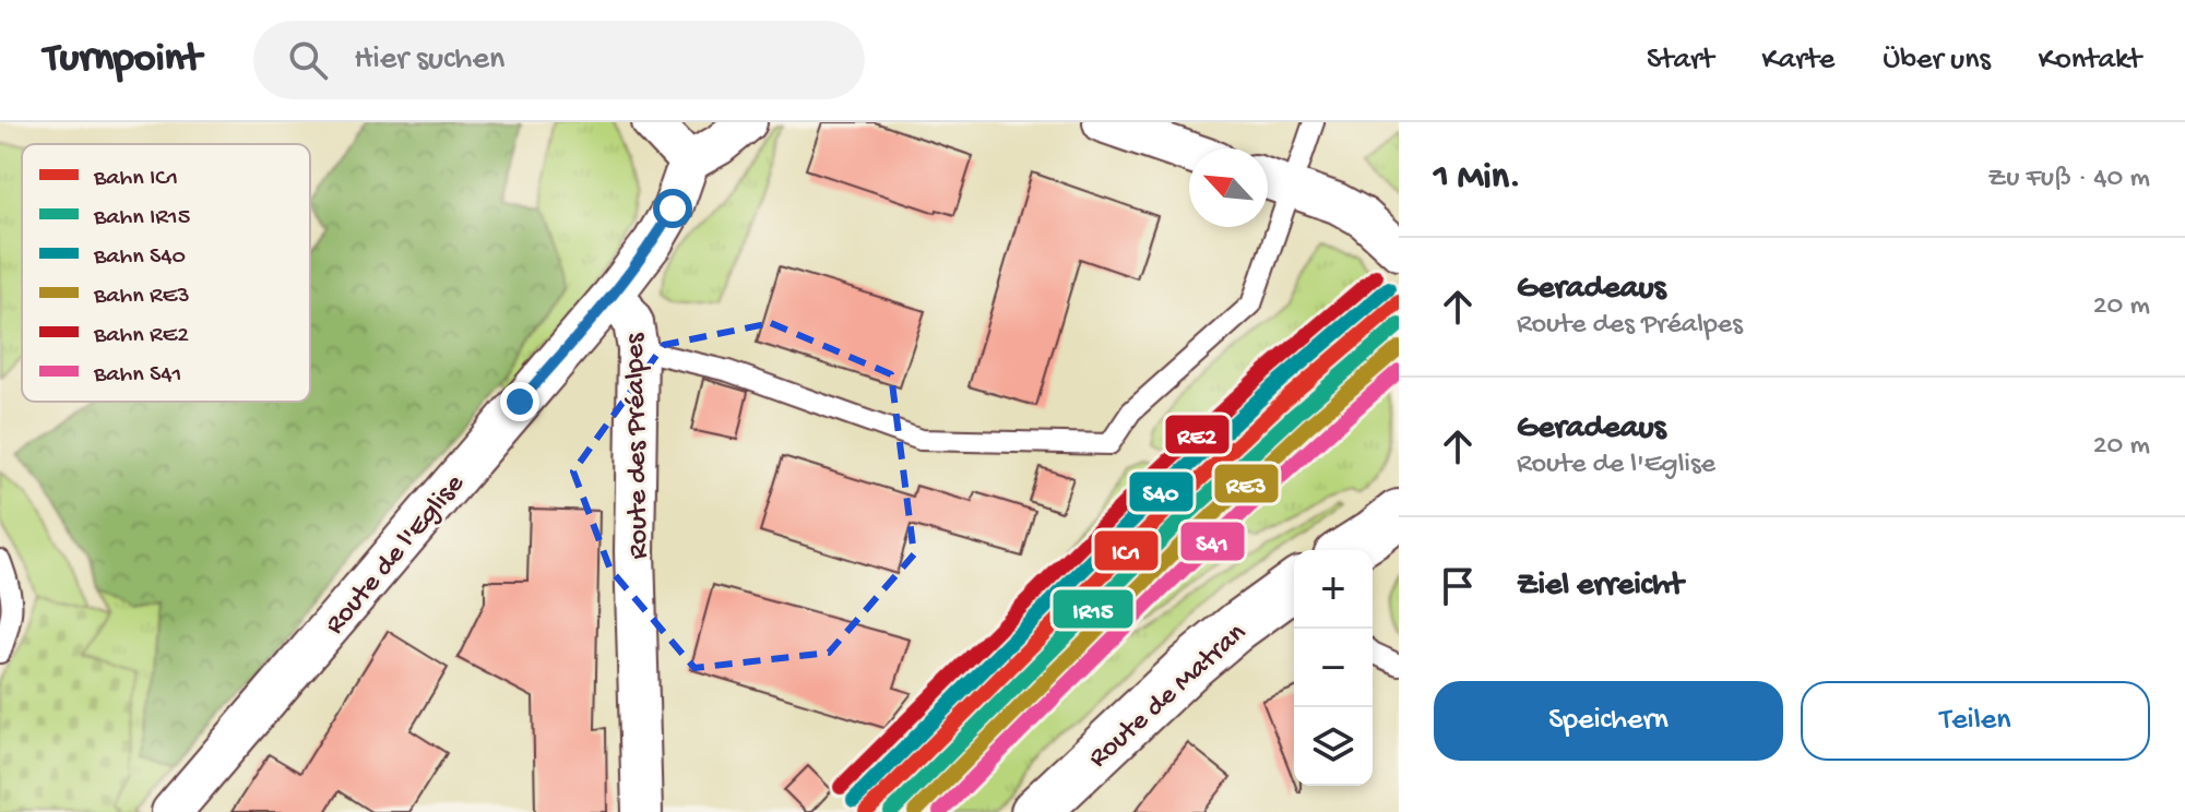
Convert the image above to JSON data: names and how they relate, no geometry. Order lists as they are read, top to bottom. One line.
{"streets":{"main road":["Route de Matran"],"street":["Route des Préalpes","Route de l'Eglise"]},"crossings":[["Route des Préalpes","Route de l'Eglise"]],"lines":["rail line RE2","rail line S40","rail line IC1","rail line IR15","rail line RE3","rail line S41"],"legend":["Bahn IC1","Bahn IR15","Bahn S40","Bahn RE3","Bahn RE2","Bahn S41"],"north":"top left","page":{"header":"Turnpoint","search":"Hier suchen","nav":["Start","Karte","Über uns","Kontakt"],"heading":["1 Min.","Zu Fuß · 40 m"],"list":[["Geradeaus","Route des Préalpes","20 m"],["Geradeaus","Route de l'Eglise","20 m"],"Ziel erreicht"],"map_buttons":["+","−"],"buttons":["Speichern","Teilen"]}}
